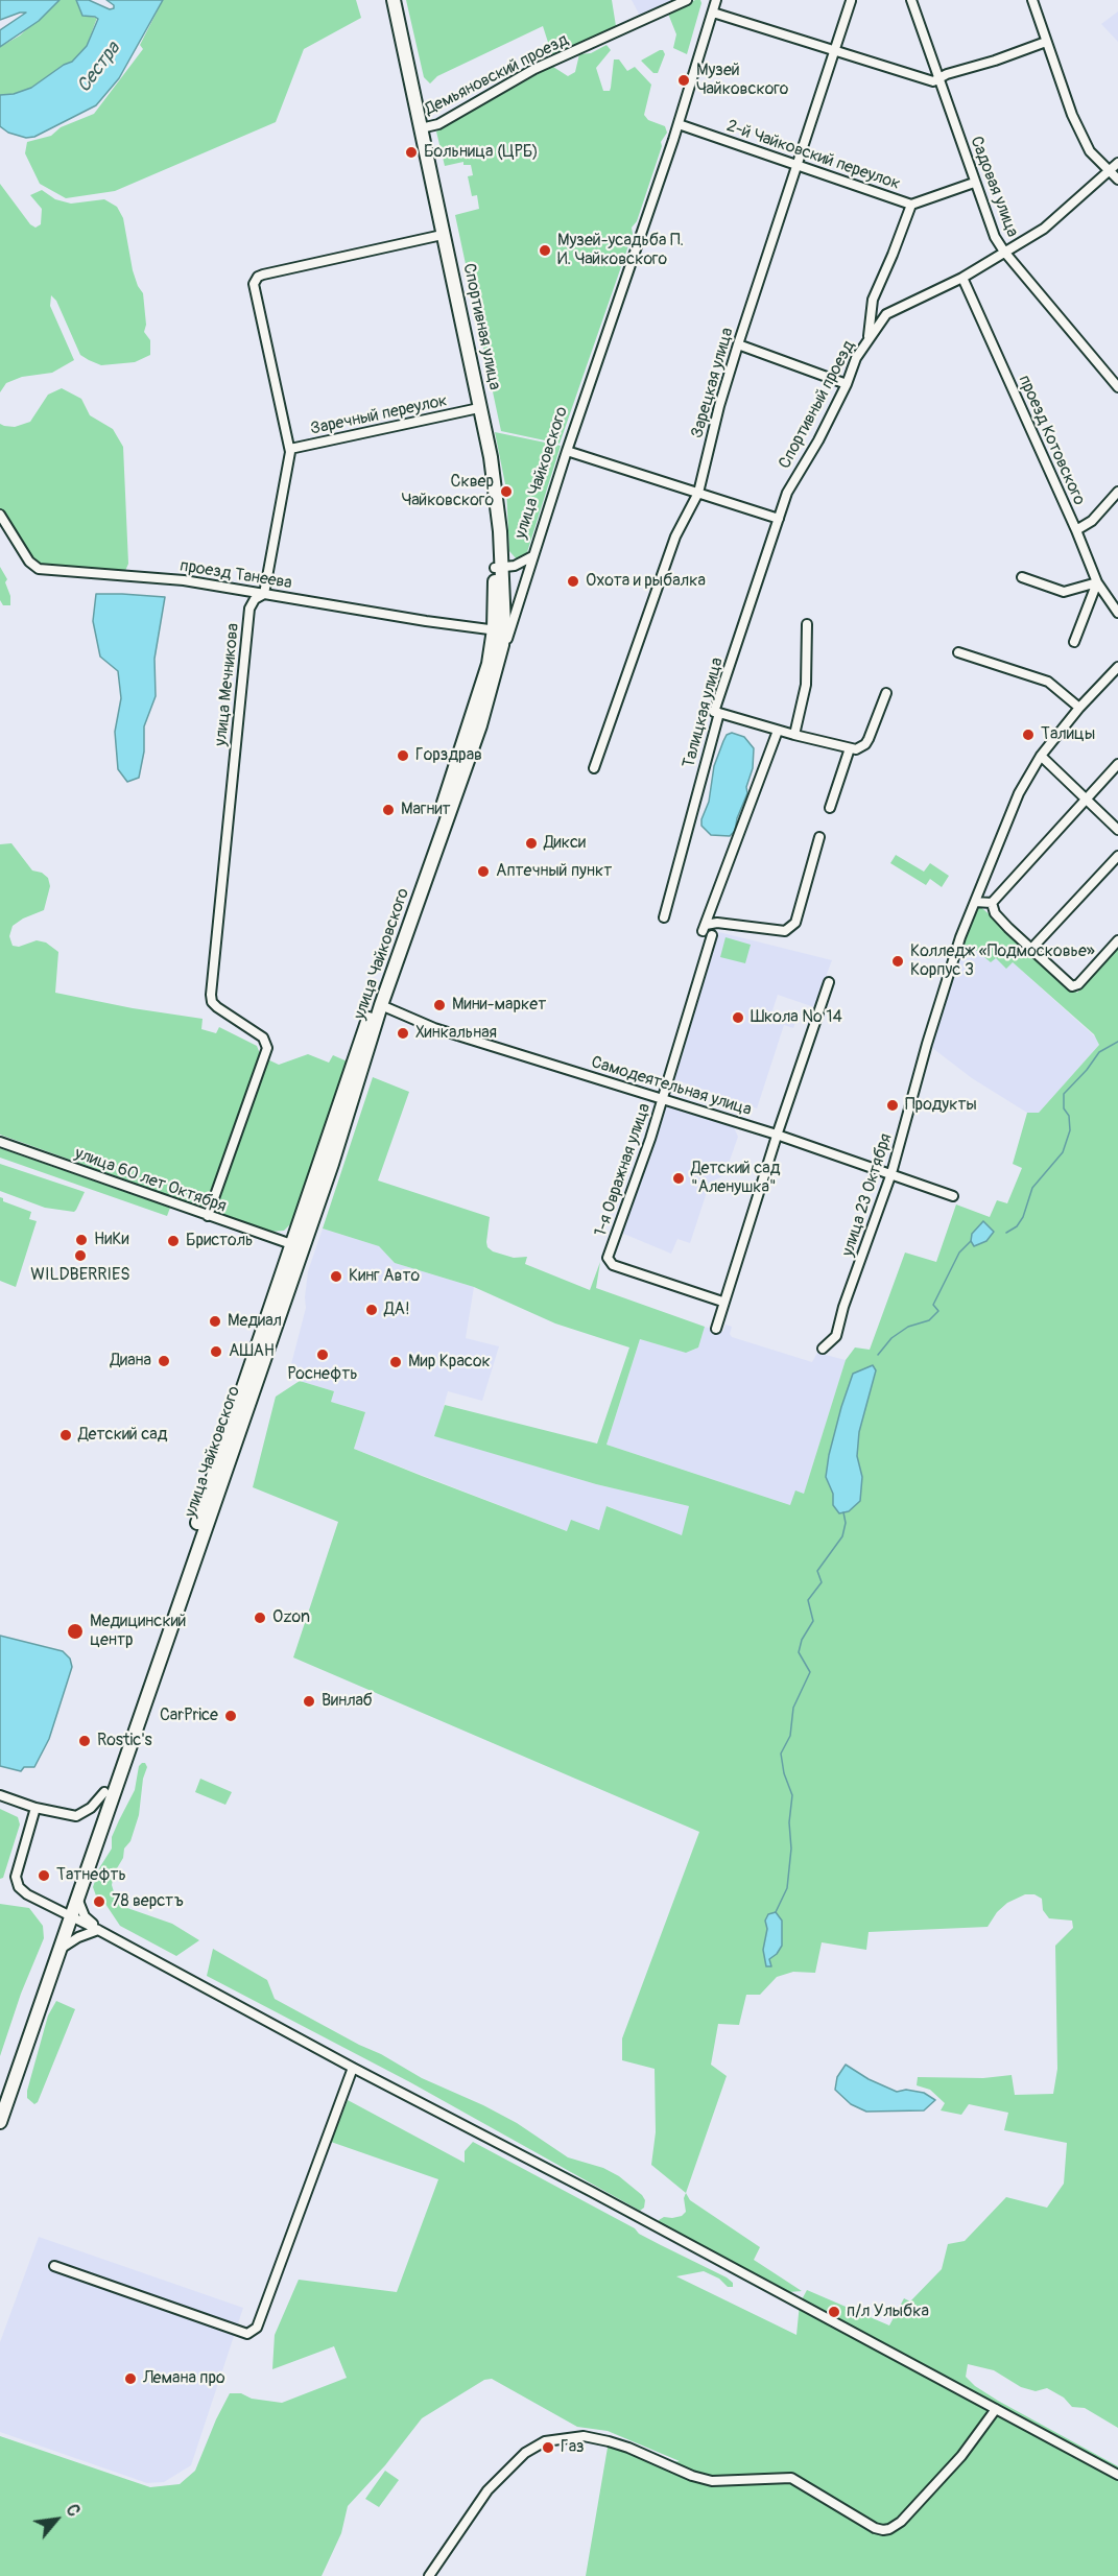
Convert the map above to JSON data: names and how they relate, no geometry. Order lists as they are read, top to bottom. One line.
{"streets":{"highway":["Спортивная улица","улица Чайковского"],"street":["Демьяновский проезд","2-й Чайковский переулок","Садовая улица","Зарецкая улица","Спортивный проезд","Заречный переулок","проезд Котовского","проезд Танеева","улица Мечникова","Талицкая улица","Самодеятельная улица","1-я Овражная улица","улица 60 лет Октября","улица 23 Октября"]},"crossings":[["Демьяновский проезд","Спортивная улица"],["2-й Чайковский переулок","Садовая улица"],["2-й Чайковский переулок","Зарецкая улица"],["2-й Чайковский переулок","улица Чайковского"],["Спортивная улица","Заречный переулок"],["Спортивная улица","улица Чайковского"],["Спортивная улица","проезд Танеева"],["Спортивная улица","улица Мечникова"],["Спортивный проезд","Талицкая улица"],["Заречный переулок","улица Мечникова"],["улица Чайковского","Самодеятельная улица"],["улица Чайковского","улица 60 лет Октября"],["проезд Танеева","улица Мечникова"],["улица Мечникова","улица 60 лет Октября"],["Самодеятельная улица","1-я Овражная улица"],["Самодеятельная улица","улица 23 Октября"]],"water":["Сестра"],"places":["Музей Чайковского","Больница (ЦРБ)","Музей-усадьба П. И. Чайковского","Сквер Чайковского","Охота и рыбалка","Талицы","Горздрав","Магнит","Дикси","Аптечный пункт","Колледж «Подмосковье» Корпус 3","Мини-маркет","Школа № 14","Хинкальная","Продукты","Детский сад \"Аленушка\"","НиКи","Бристоль","WILDBERRIES","Кинг Авто","ДА!","Медиал","AШАН","Роснефть","Диана","Мир Красок","Детский сад","Ozon","Медицинский центр","Винлаб","CarPrice","Rostic's","Татнефть","78 верстъ","п/л Улыбка","Лемана про","Газ"],"north":"top right"}
